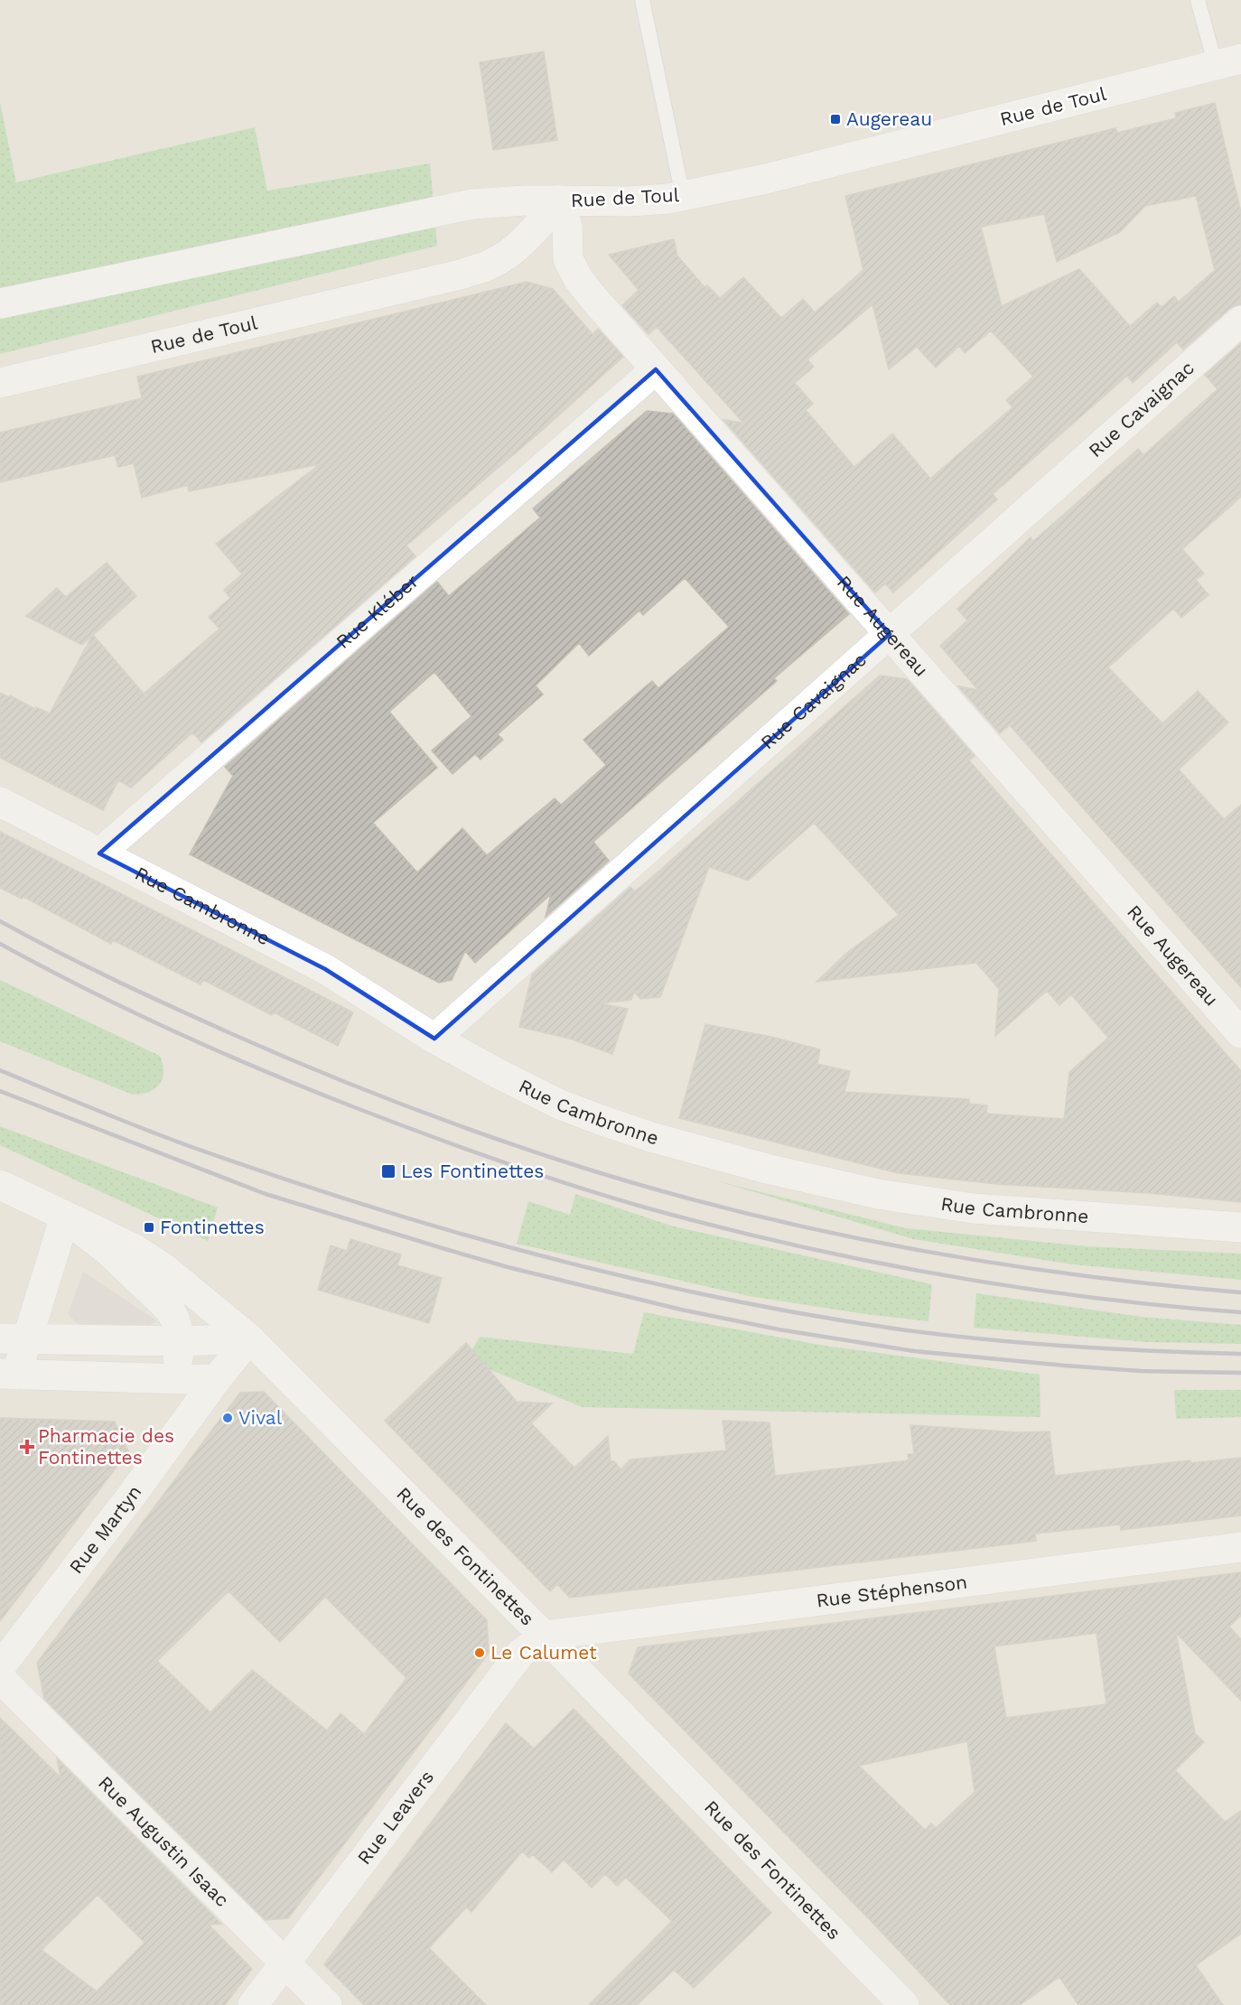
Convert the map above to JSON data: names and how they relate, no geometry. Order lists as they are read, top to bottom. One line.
{"streets":{"street":["Rue de Toul","Rue Cavaignac","Rue Kléber","Rue Augereau","Rue Cambronne","Rue Martyn","Rue des Fontinettes","Rue Stéphenson","Rue Leavers","Rue Augustin Isaac"]},"crossings":[["Rue de Toul","Rue Augereau"],["Rue Cavaignac","Rue Augereau"],["Rue Cavaignac","Rue Cambronne"],["Rue Kléber","Rue Augereau"],["Rue Kléber","Rue Cambronne"],["Rue Martyn","Rue des Fontinettes"],["Rue des Fontinettes","Rue Stéphenson"],["Rue des Fontinettes","Rue Leavers"],["Rue Stéphenson","Rue Leavers"],["Rue Leavers","Rue Augustin Isaac"]],"places":{"transit":["Augereau","Les Fontinettes","Fontinettes"],"other":["Vival","Le Calumet"],"health":["Pharmacie des Fontinettes"]}}
